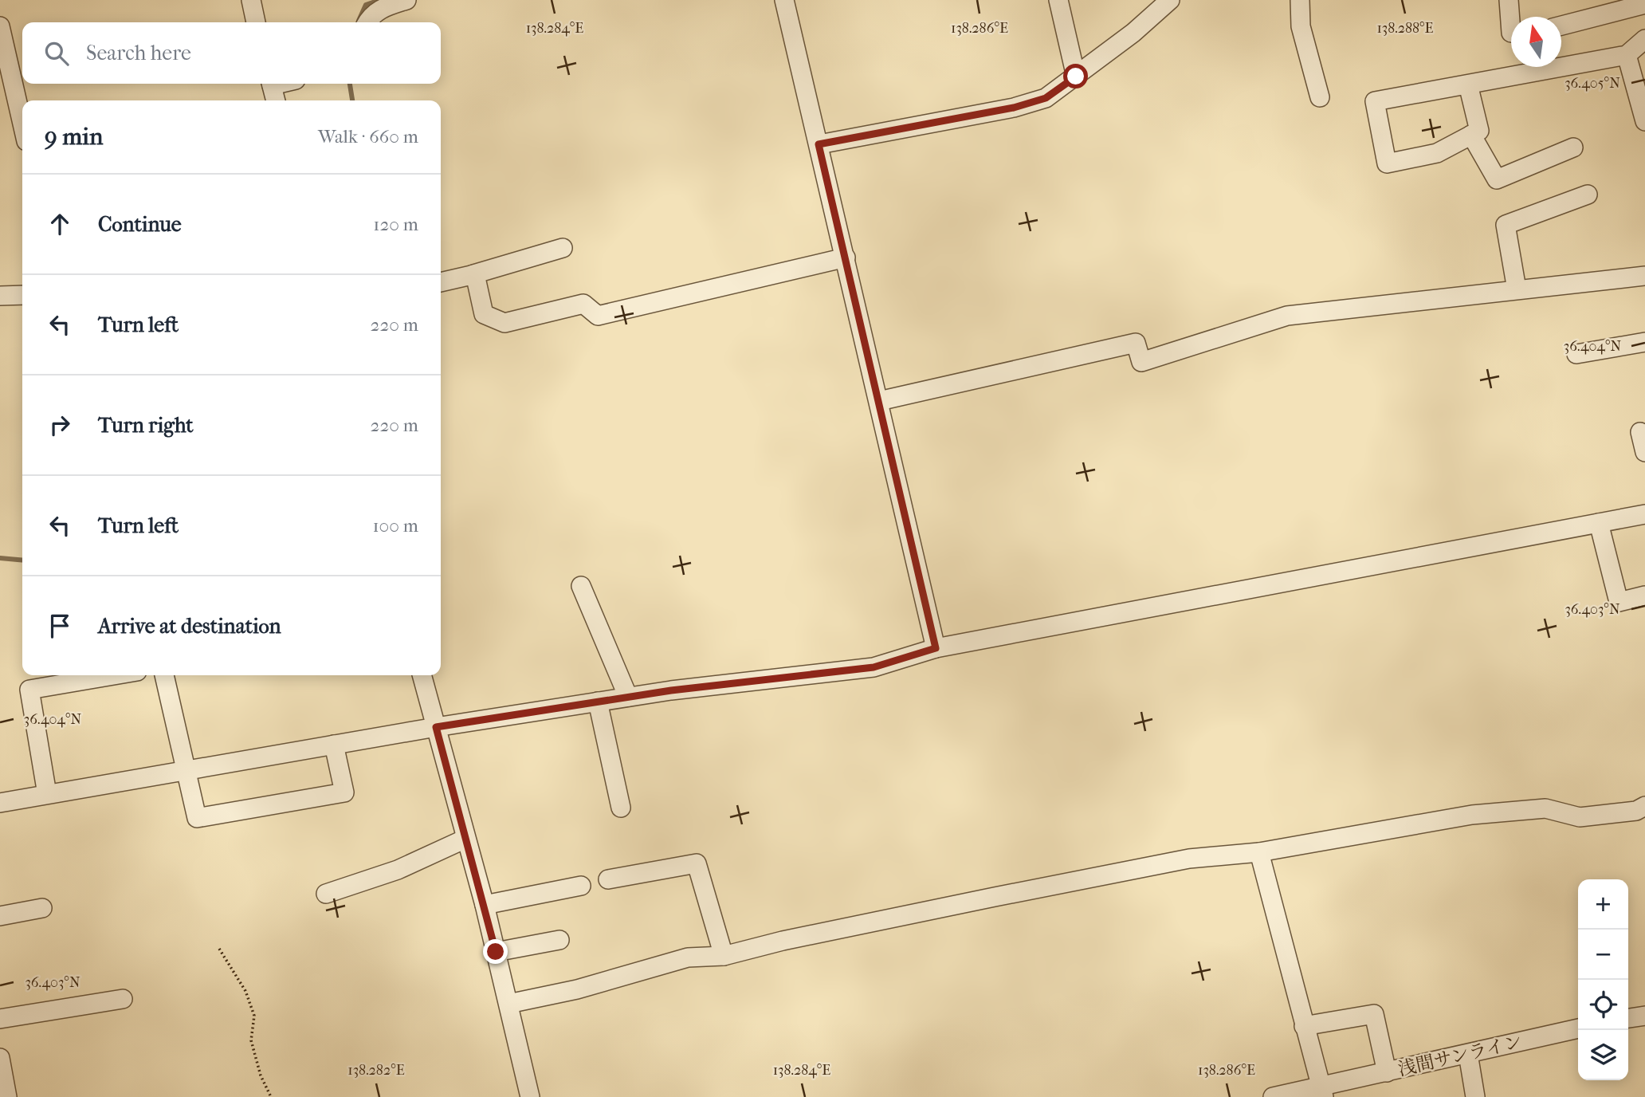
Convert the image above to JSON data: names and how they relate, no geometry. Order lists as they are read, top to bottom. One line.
{"streets":{"street":["浅間サンライン"]},"north":"top","page":{"search":"Search here","heading":["9 min","Walk · 660 m"],"list":[["Continue","120 m"],["Turn left","220 m"],["Turn right","220 m"],["Turn left","100 m"],"Arrive at destination"],"map_buttons":["+","−"]},"coordinates":["138.284°E","138.286°E","138.288°E","36.405°N","36.404°N","36.403°N","138.282°E"]}
